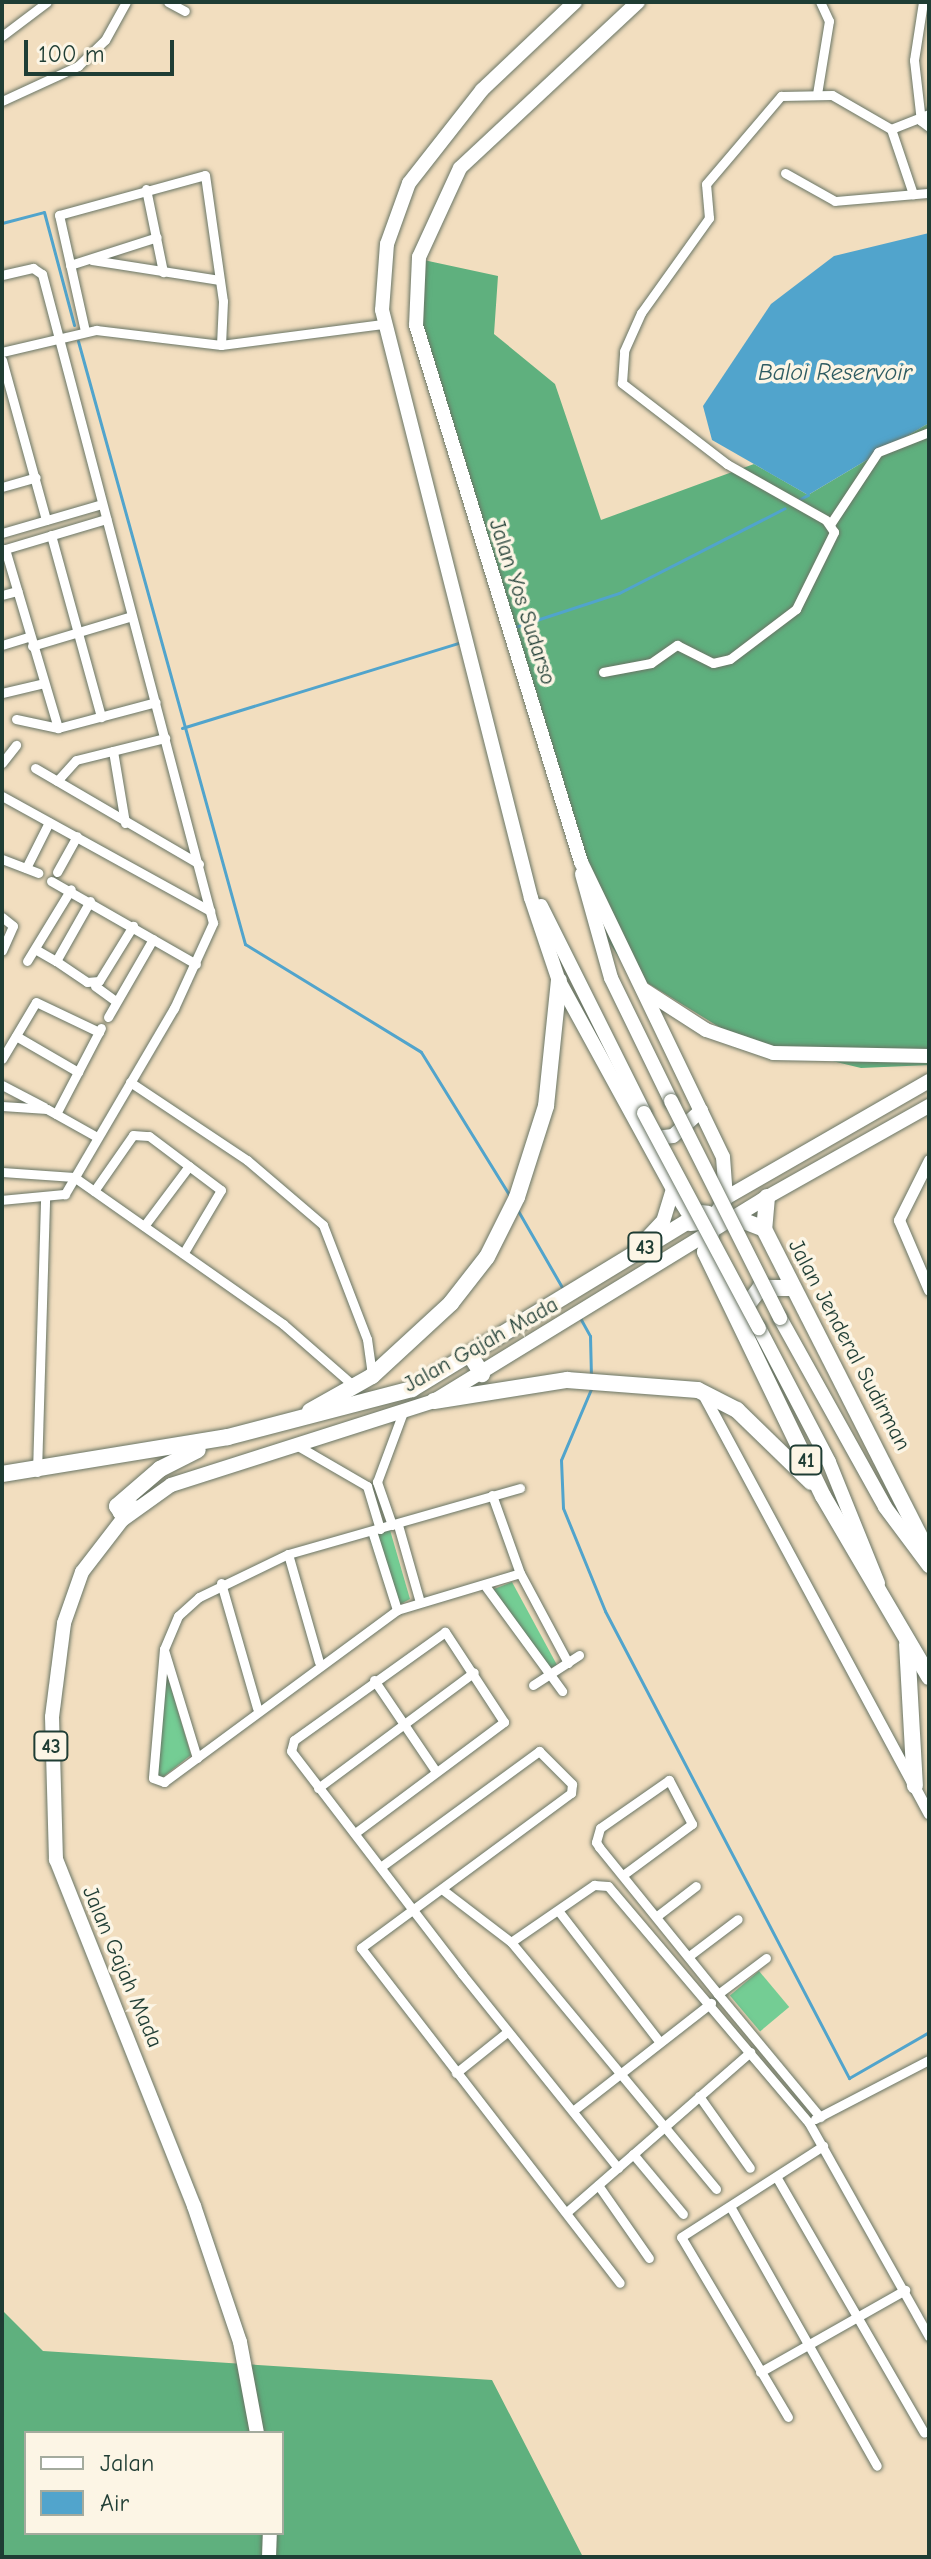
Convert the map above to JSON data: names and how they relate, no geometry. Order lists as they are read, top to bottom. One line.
{"streets":{"highway":["43","Jalan Gajah Mada","Jalan Jenderal Sudirman","41"],"main road":["Jalan Yos Sudarso"]},"crossings":[["Jalan Yos Sudarso","Jalan Gajah Mada"],["Jalan Yos Sudarso","41"],["Jalan Gajah Mada","41"]],"water":["Baloi Reservoir"],"legend":["Jalan","Air"],"scale_bar":"100 m"}
